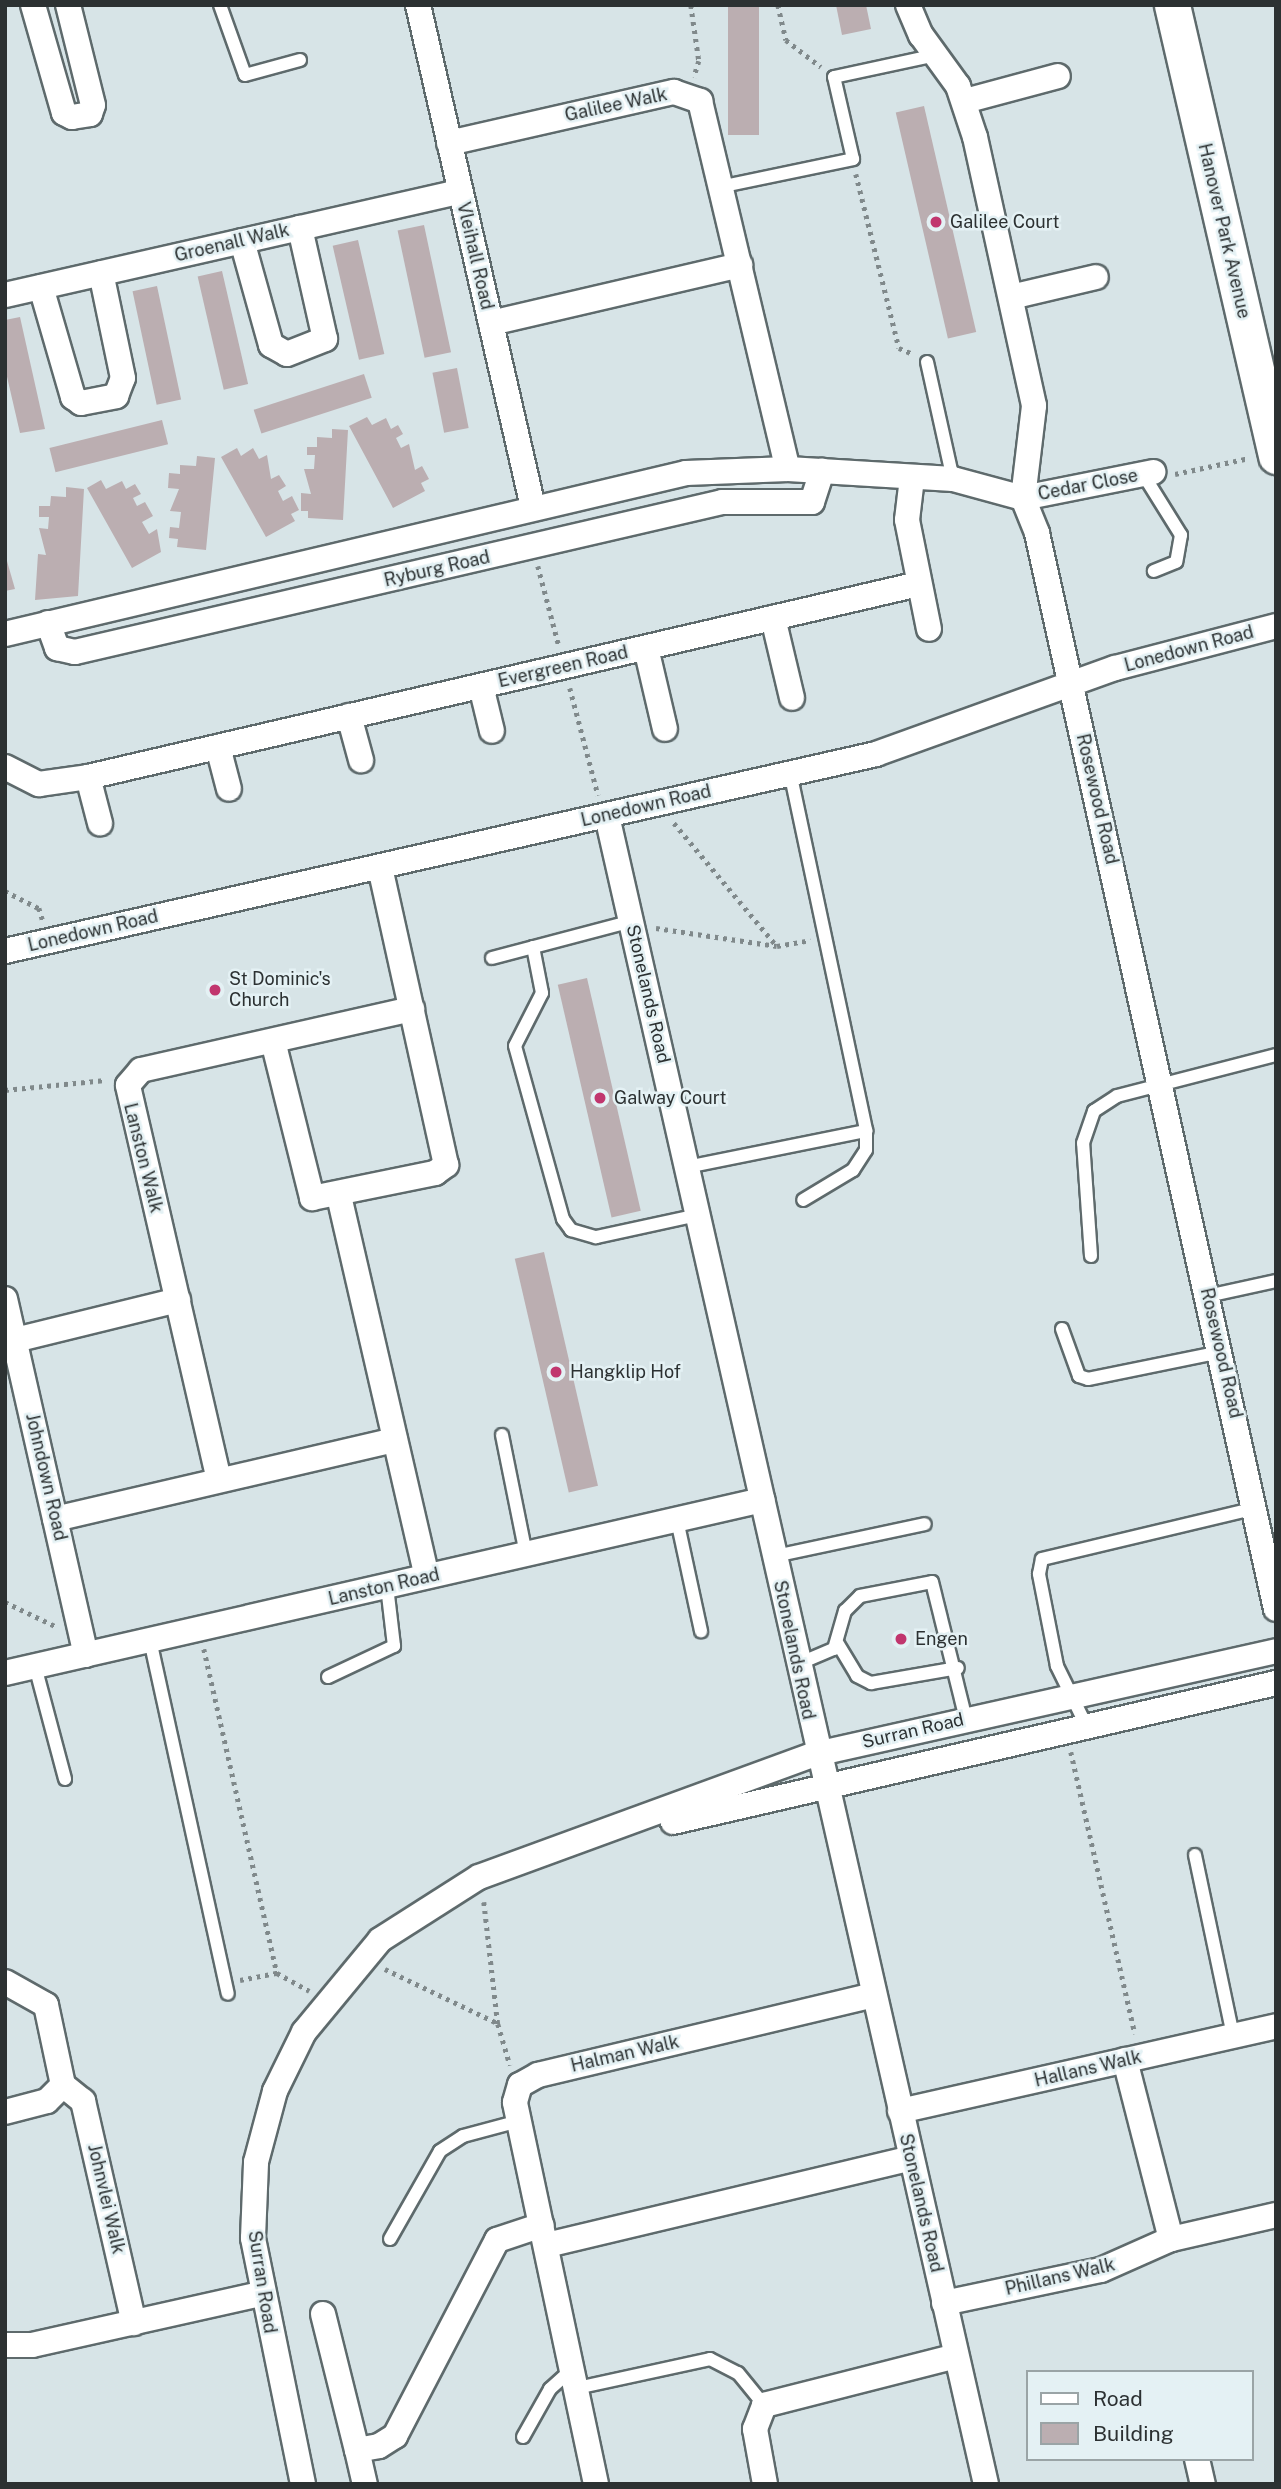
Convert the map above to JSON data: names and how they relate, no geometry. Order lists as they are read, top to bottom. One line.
{"streets":{"street":["Galilee Walk","Hanover Park Avenue","Groenall Walk","Vleihall Road","Cedar Close","Ryburg Road","Lonedown Road","Evergreen Road","Rosewood Road","Stonelands Road","Lanston Walk","Johndown Road","Lanston Road","Surran Road","Halman Walk","Hallans Walk","Johnvlei Walk","Phillans Walk"]},"crossings":[["Galilee Walk","Vleihall Road"],["Groenall Walk","Vleihall Road"],["Cedar Close","Rosewood Road"],["Lonedown Road","Rosewood Road"],["Lonedown Road","Stonelands Road"],["Stonelands Road","Lanston Road"],["Stonelands Road","Surran Road"],["Stonelands Road","Halman Walk"],["Stonelands Road","Hallans Walk"],["Stonelands Road","Phillans Walk"],["Johndown Road","Lanston Road"]],"places":["Galilee Court","St Dominic's Church","Galway Court","Hangklip Hof","Engen"],"legend":["Road","Building"]}
